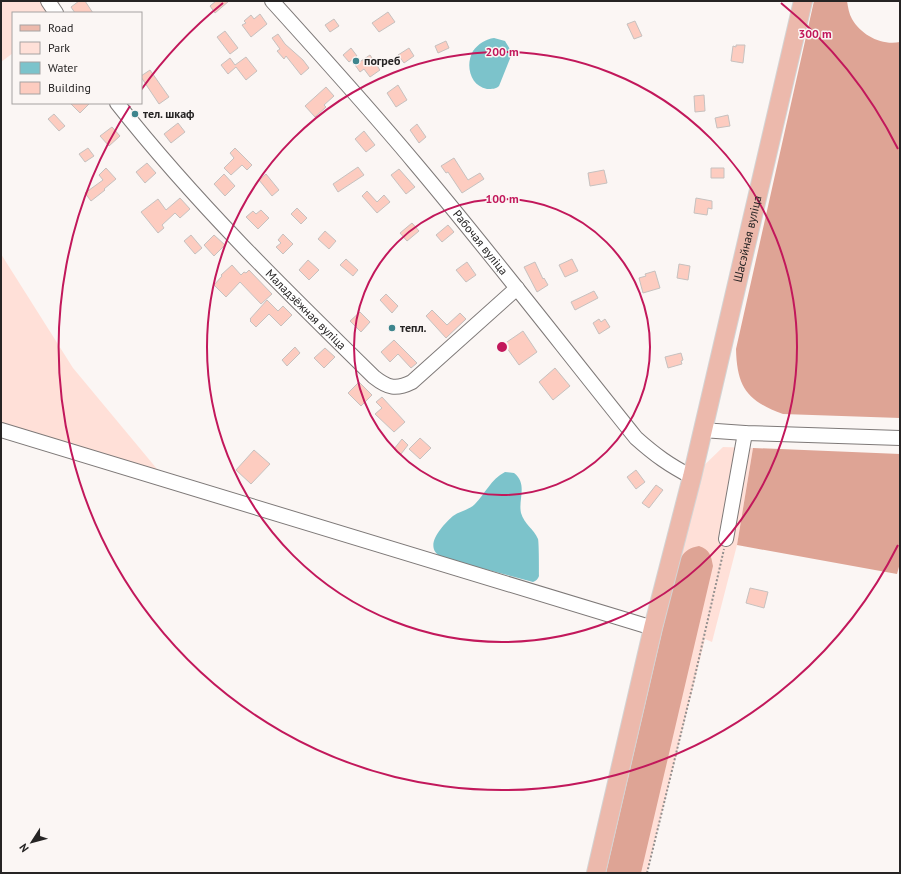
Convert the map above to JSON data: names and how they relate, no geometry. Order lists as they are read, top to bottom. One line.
{"streets":{"main road":["Шасэйная вуліца"],"street":["Рабочая вуліца","Маладзёжная вуліца"]},"crossings":[["Шасэйная вуліца","Рабочая вуліца"],["Рабочая вуліца","Маладзёжная вуліца"]],"places":["погреб","тел. шкаф","тепл."],"legend":["Road","Park","Water","Building"],"north":"bottom left","rings":["300 m","200 m","100 m"]}
